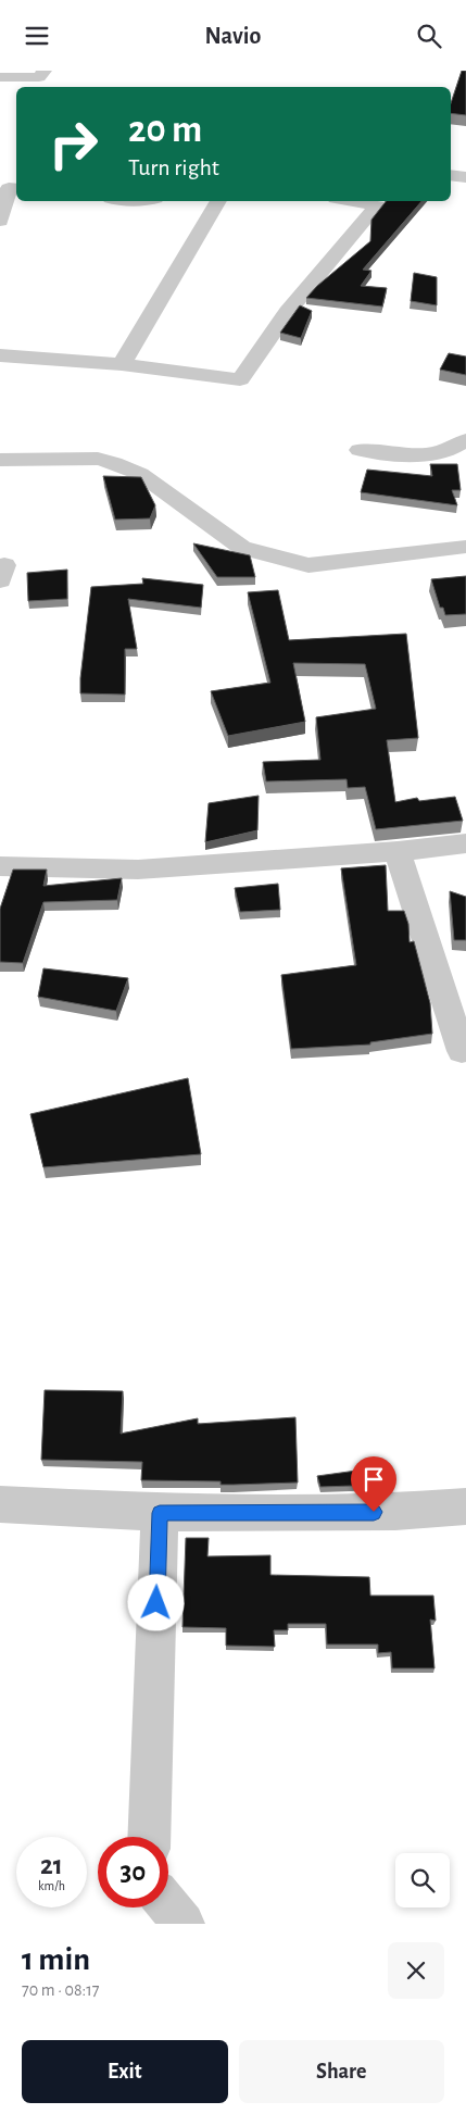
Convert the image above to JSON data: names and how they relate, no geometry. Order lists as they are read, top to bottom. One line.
{"page":{"header":"Navio","turn":["20 m","Turn right"],"speed":"21 km/h","limit":"30","heading":["1 min","70 m · 08:17"],"buttons":["Exit","Share"]}}
